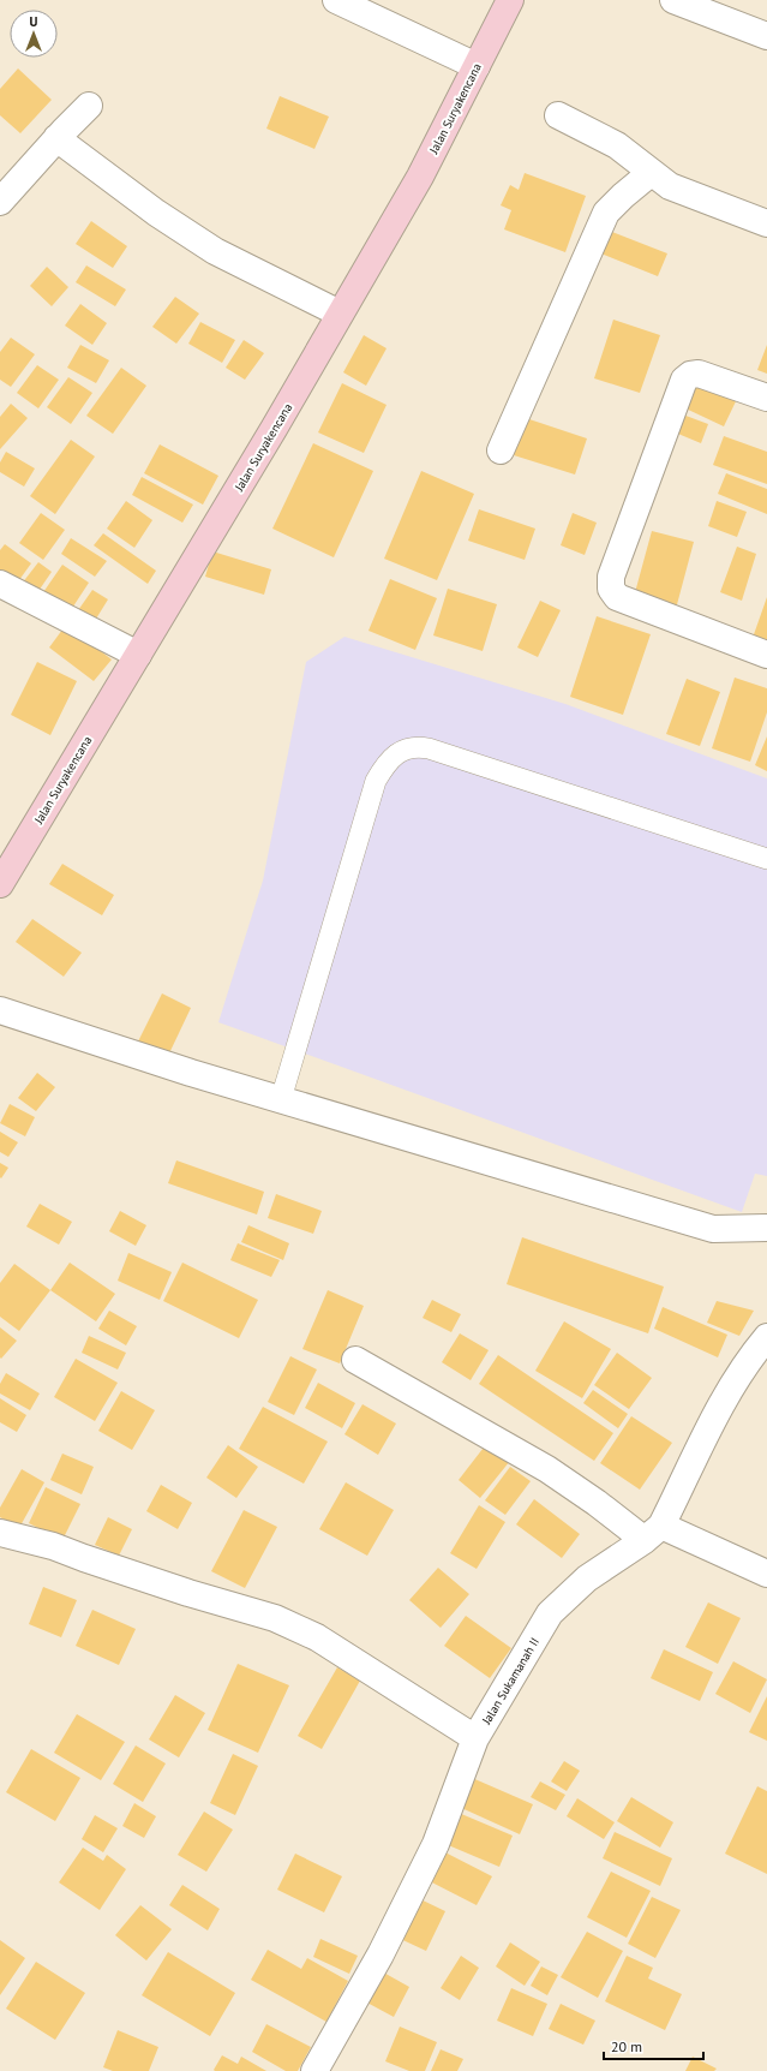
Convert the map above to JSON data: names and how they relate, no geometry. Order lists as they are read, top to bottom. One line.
{"streets":{"street":["Jalan Suryakencana","Jalan Sukamanah II"]},"scale_bar":"20 m","north":"top"}
